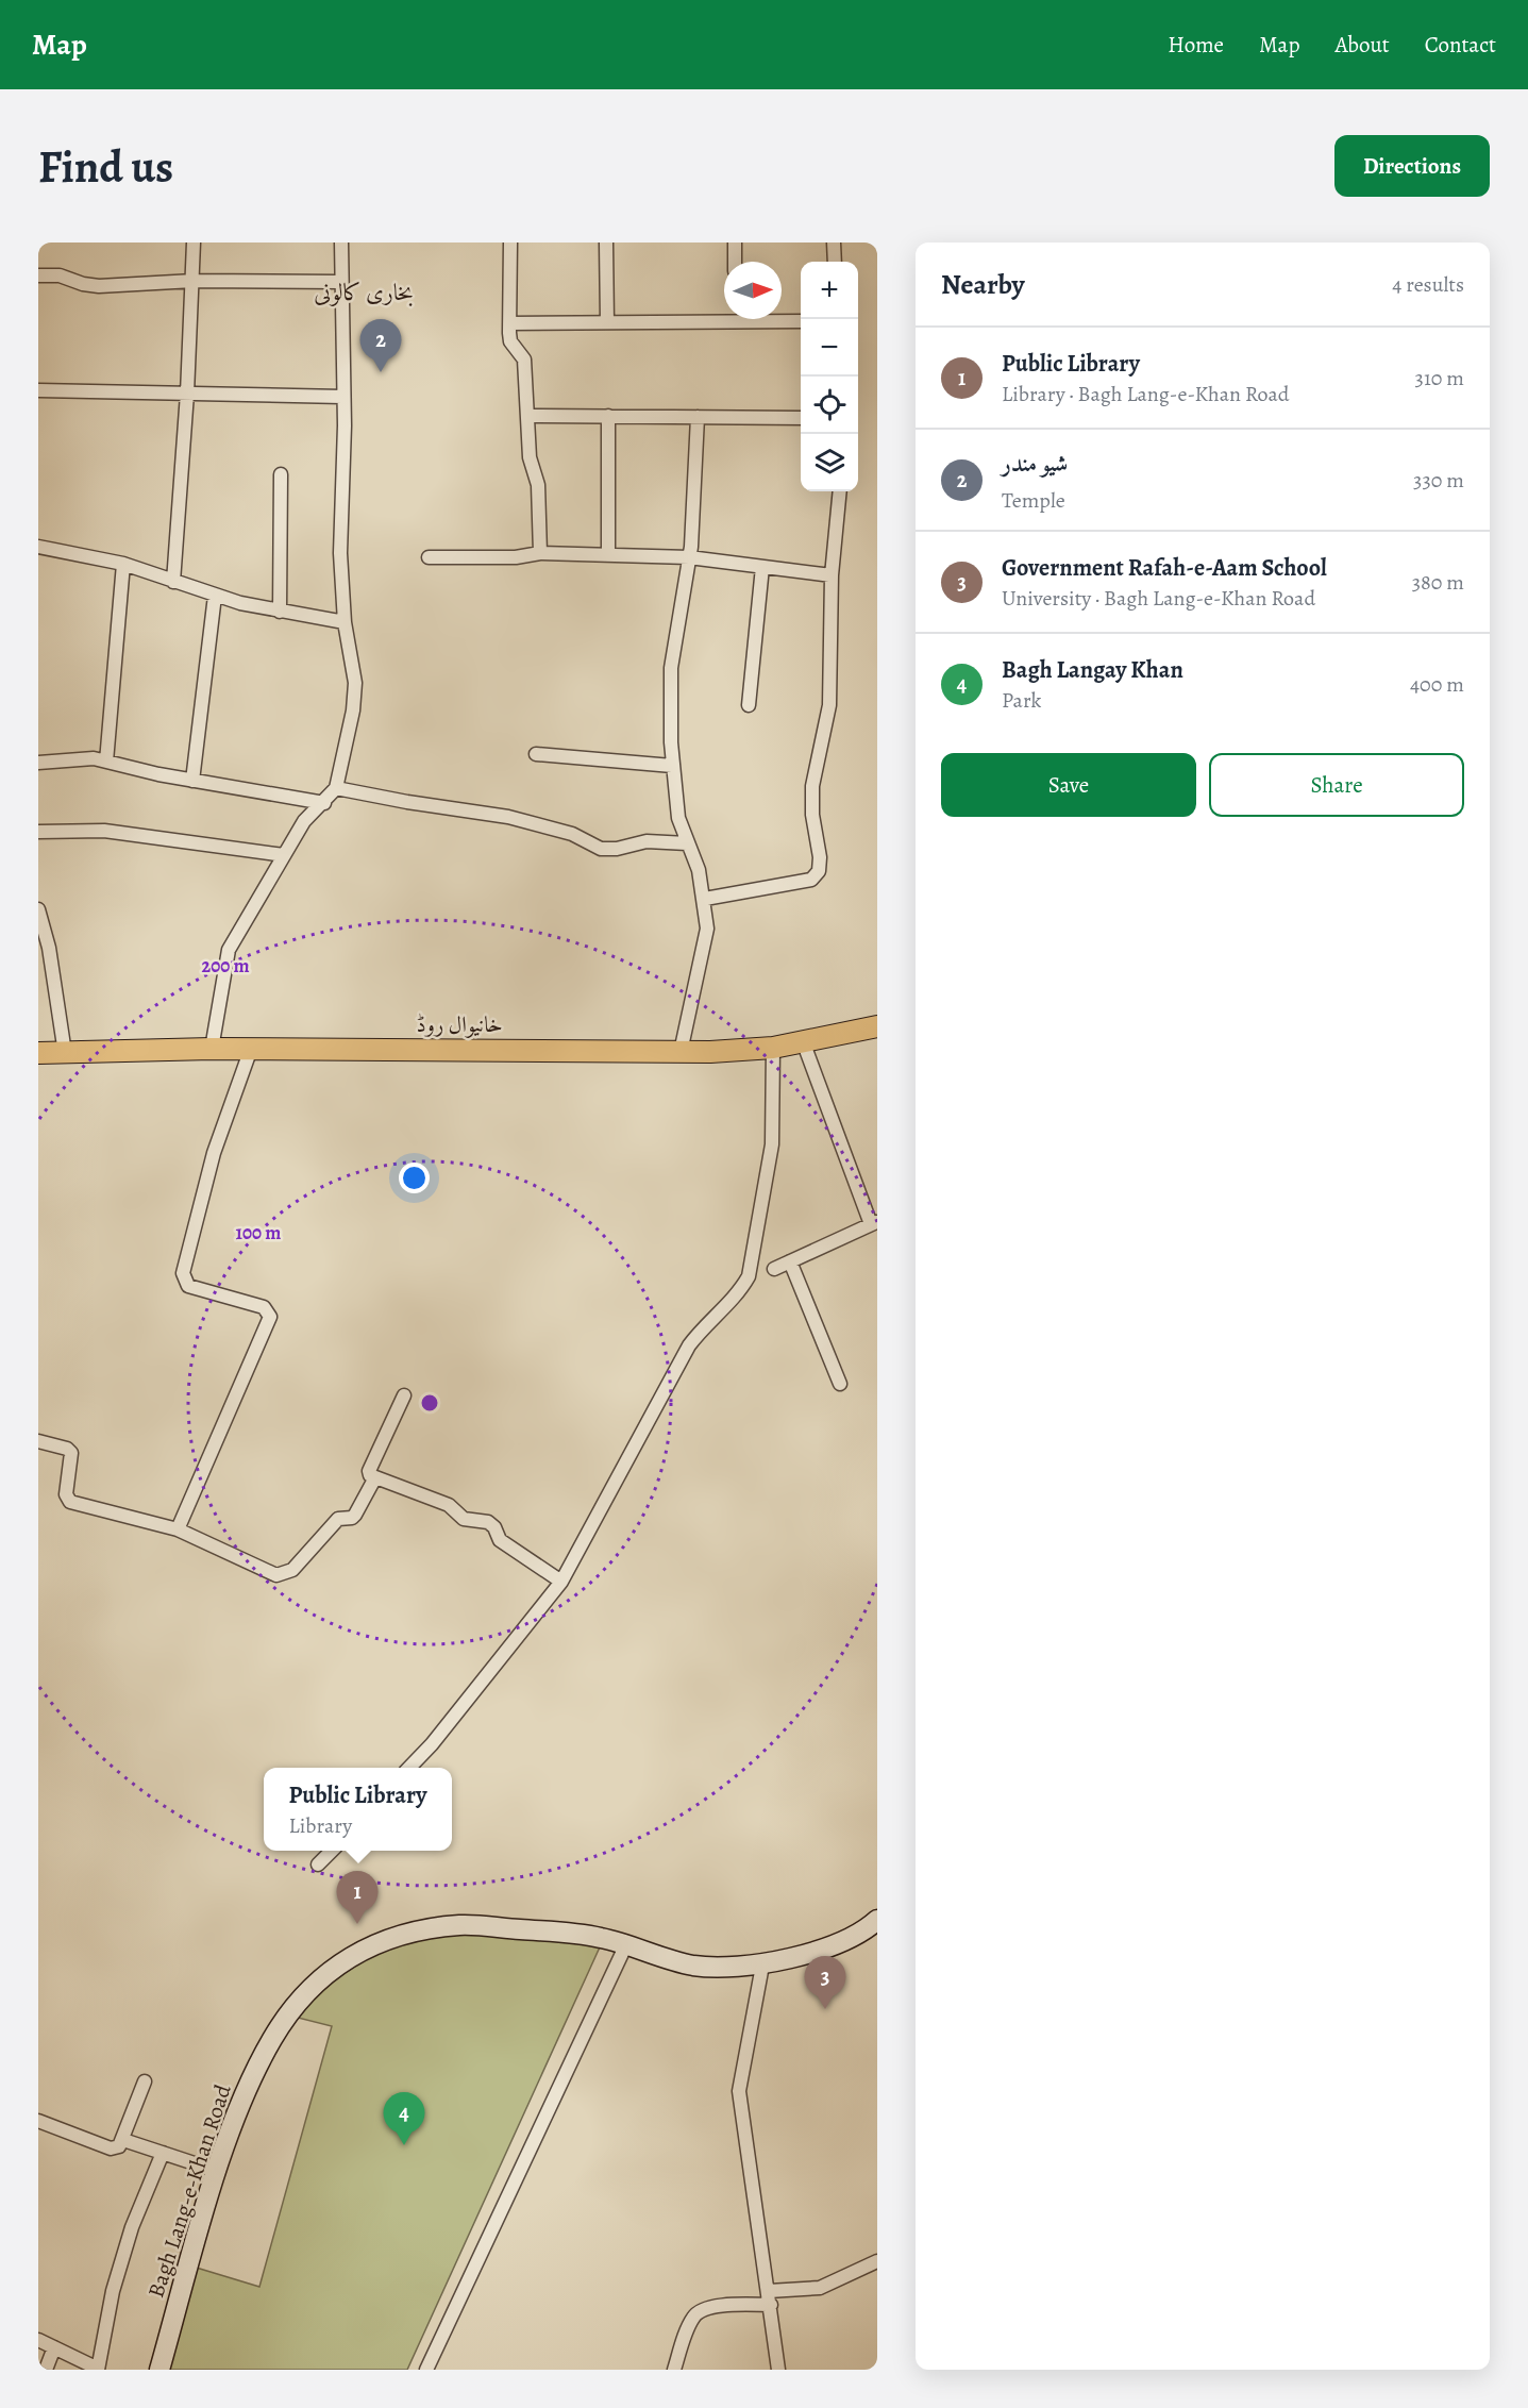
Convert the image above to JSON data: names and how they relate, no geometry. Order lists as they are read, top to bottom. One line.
{"streets":{"main road":["خانیوال روڈ"],"street":["Bagh Lang-e-Khan Road"]},"districts":["بخاری کالونی"],"north":"right","page":{"header":"Map","nav":["Home","Map","About","Contact"],"buttons":["Directions",["Save","Share"]],"title":"Find us","heading":["Nearby","4 results"],"map_buttons":["+","−"],"pins":["2","1","3","4"],"list":[{"mark":"1","name":"Public Library","note":"Library · Bagh Lang-e-Khan Road","value":"310 m"},{"mark":"2","name":"شیو مندر","note":"Temple","value":"330 m"},{"mark":"3","name":"Government Rafah-e-Aam School","note":"University · Bagh Lang-e-Khan Road","value":"380 m"},{"mark":"4","name":"Bagh Langay Khan","note":"Park","value":"400 m"}],"popup":["Public Library","Library"]},"rings":["200 m","100 m"]}
